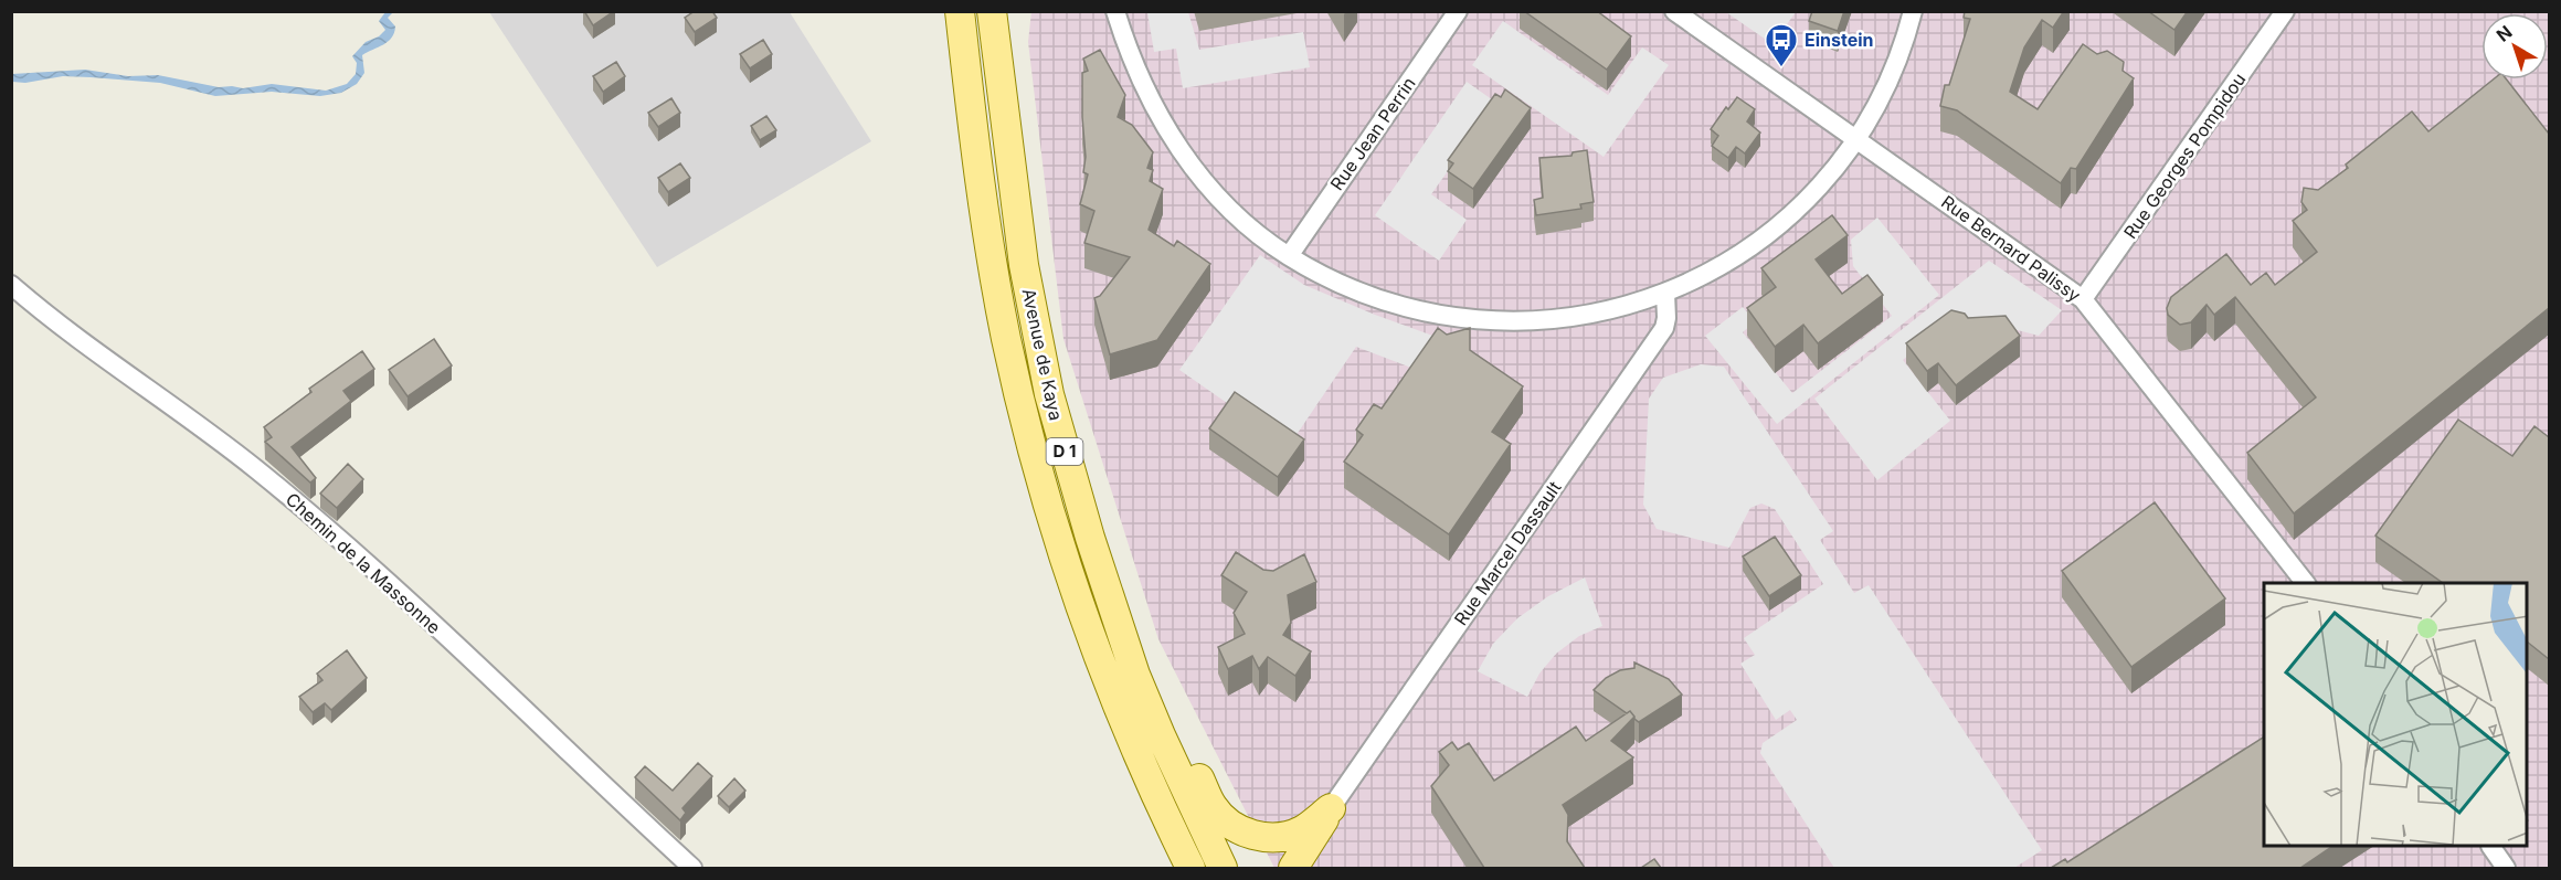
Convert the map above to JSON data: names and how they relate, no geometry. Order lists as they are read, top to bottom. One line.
{"streets":{"main road":["Avenue de Kaya","D 1"],"street":["Rue Jean Perrin","Rue Georges Pompidou","Rue Bernard Palissy","Rue Marcel Dassault","Chemin de la Massonne"]},"crossings":[["Rue Georges Pompidou","Rue Bernard Palissy"]],"places":{"bus stop":["Einstein"]},"north":"top left"}
